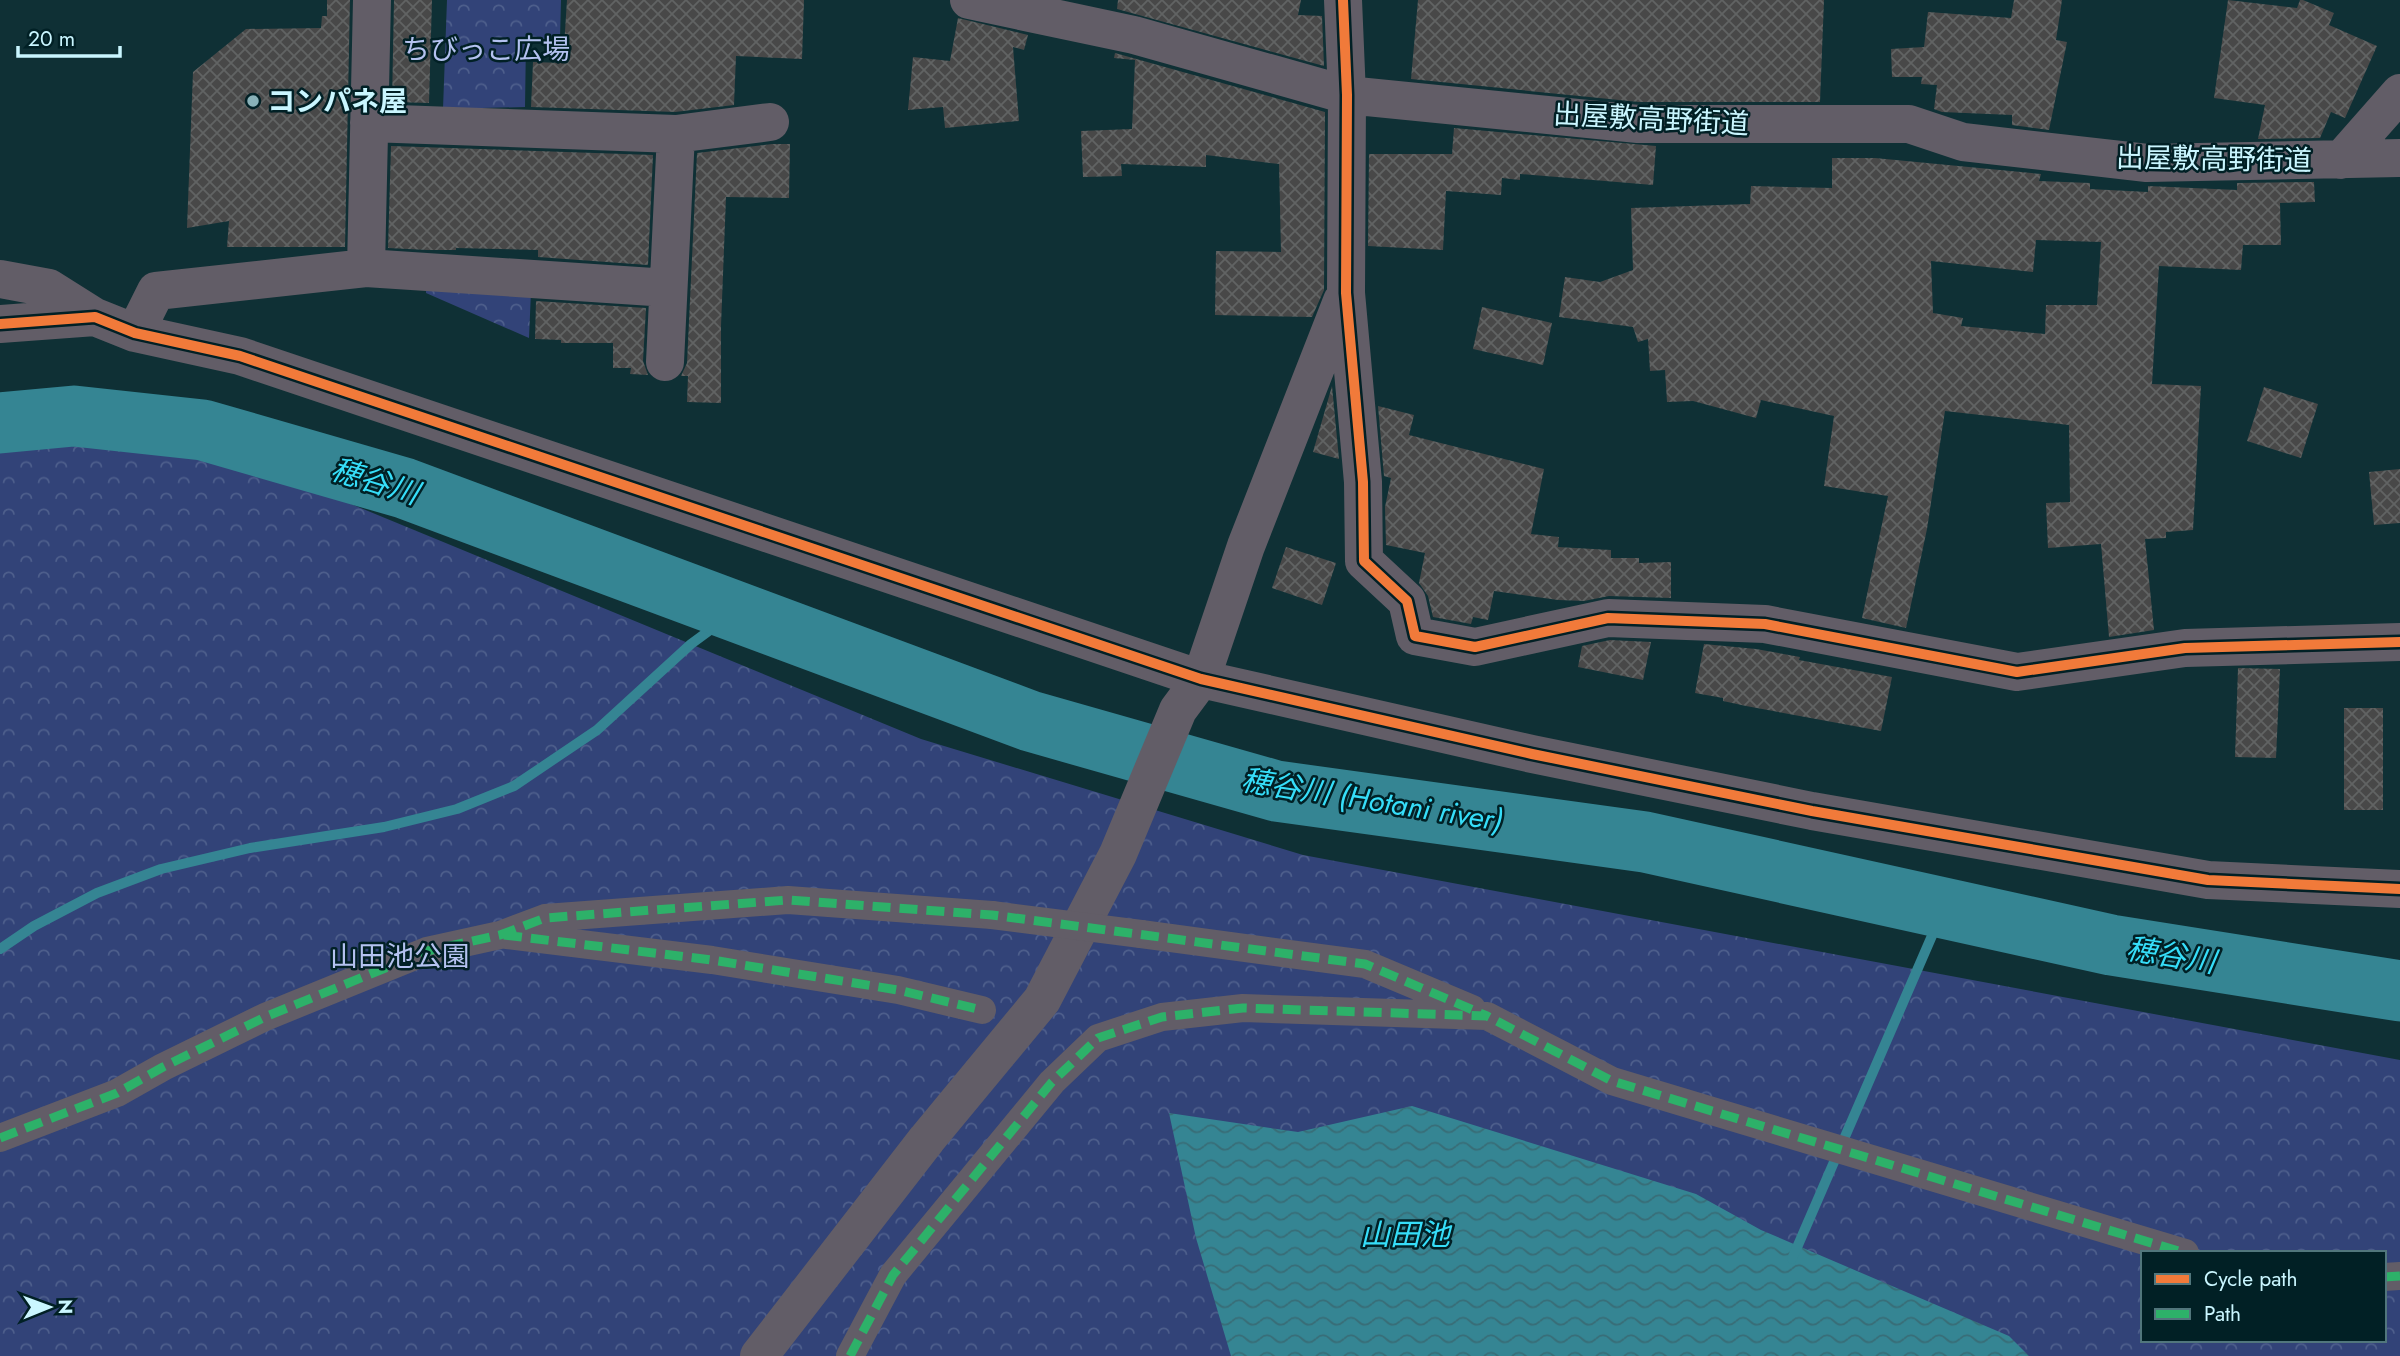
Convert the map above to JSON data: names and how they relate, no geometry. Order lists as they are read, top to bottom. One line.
{"streets":{"street":["出屋敷高野街道"]},"water":["穂谷川","穂谷川 (Hotani river)","山田池"],"parks":["ちびっこ広場","山田池公園"],"places":["コンパネ屋"],"legend":["Cycle path","Path"],"scale_bar":"20 m","north":"right"}
